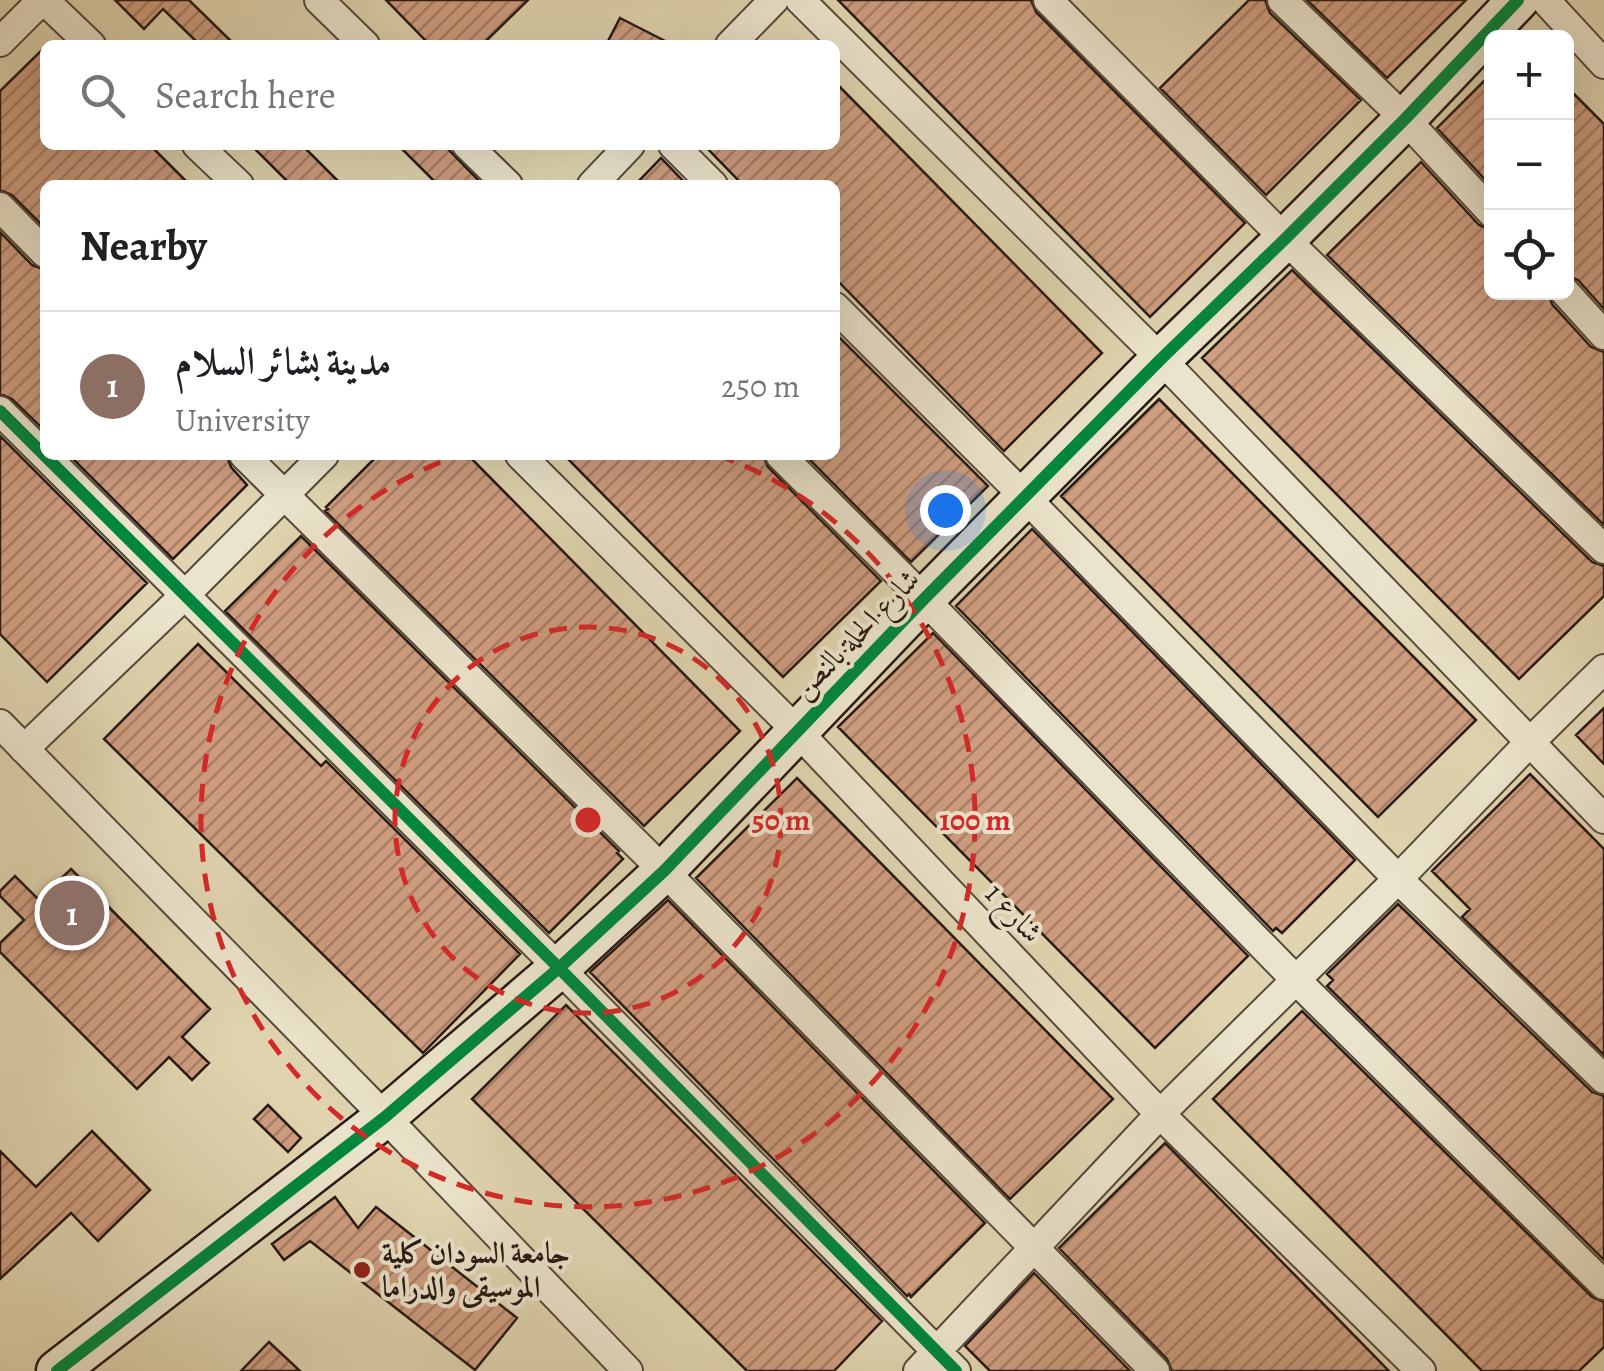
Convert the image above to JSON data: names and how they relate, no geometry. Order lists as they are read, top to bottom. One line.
{"streets":{"street":["شارع الحلة بالنص","شارع 1"]},"crossings":[["شارع الحلة بالنص","شارع 1"]],"places":["جامعة السودان كلية الموسيقى والدراما"],"page":{"map_buttons":["+","−"],"search":"Search here","heading":"Nearby","list":[{"mark":"1","name":"مدينة بشائر السلام","note":"University","value":"250 m"}],"pins":"1"},"rings":["50 m","100 m"]}
